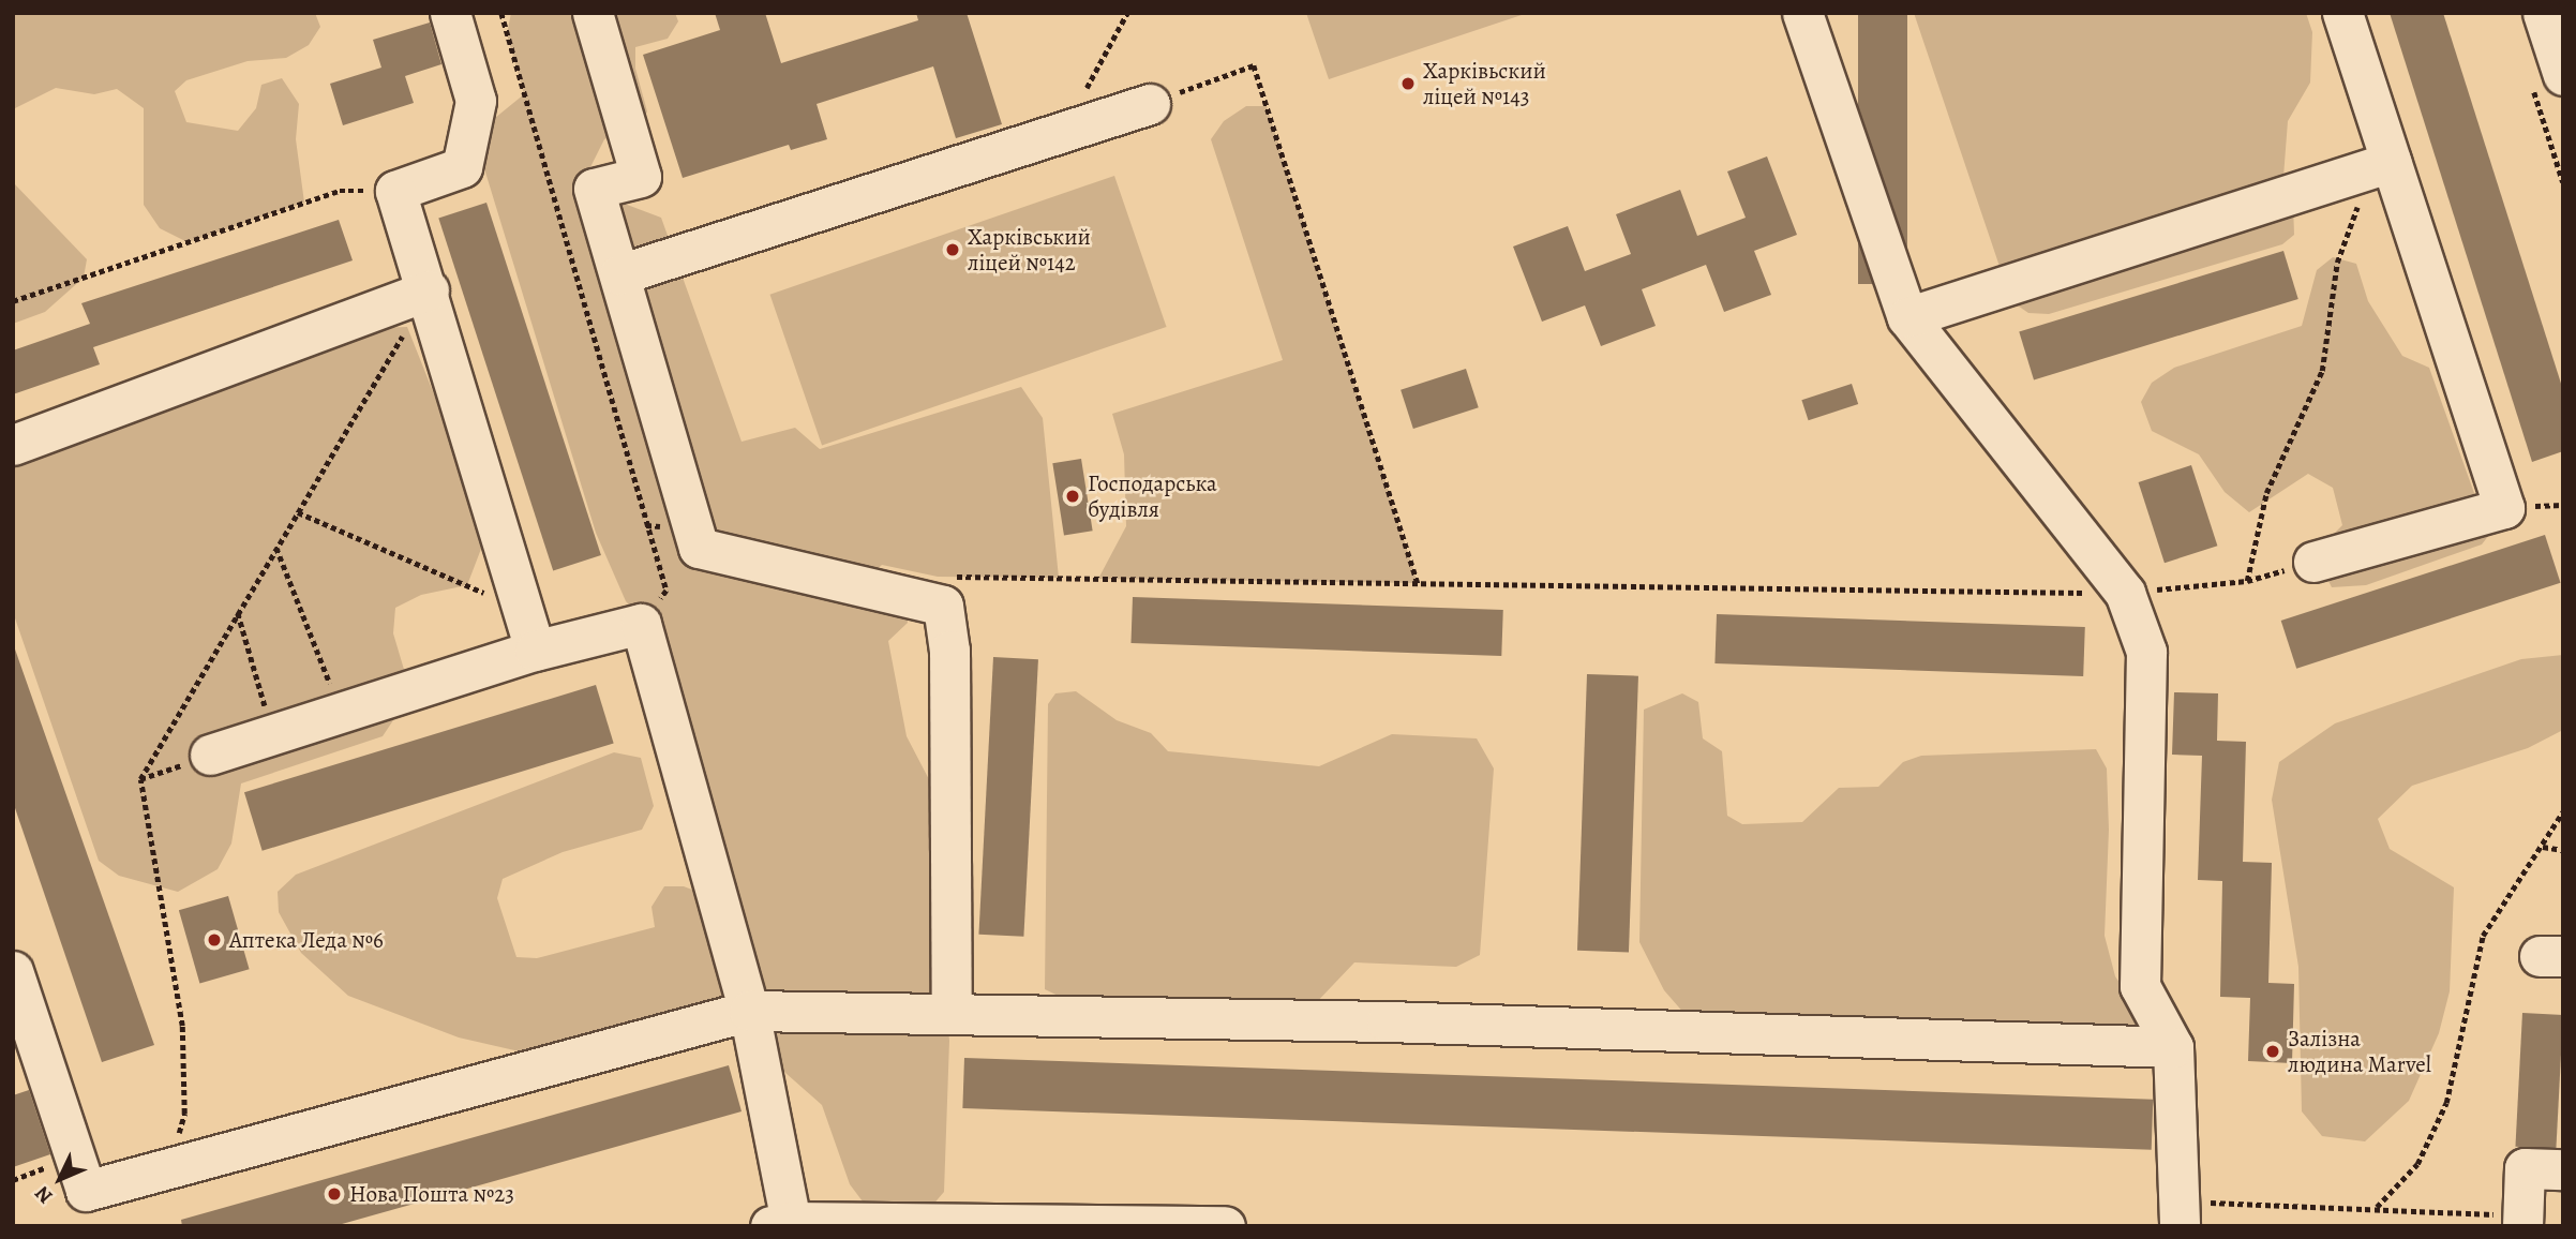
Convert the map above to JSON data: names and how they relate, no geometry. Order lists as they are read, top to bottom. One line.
{"places":["Харківьский ліцей №143","Харківський ліцей №142","Господарська будівля","Аптека Леда №6","Залізна людина Marvel","Нова Пошта №23"],"north":"bottom left"}
